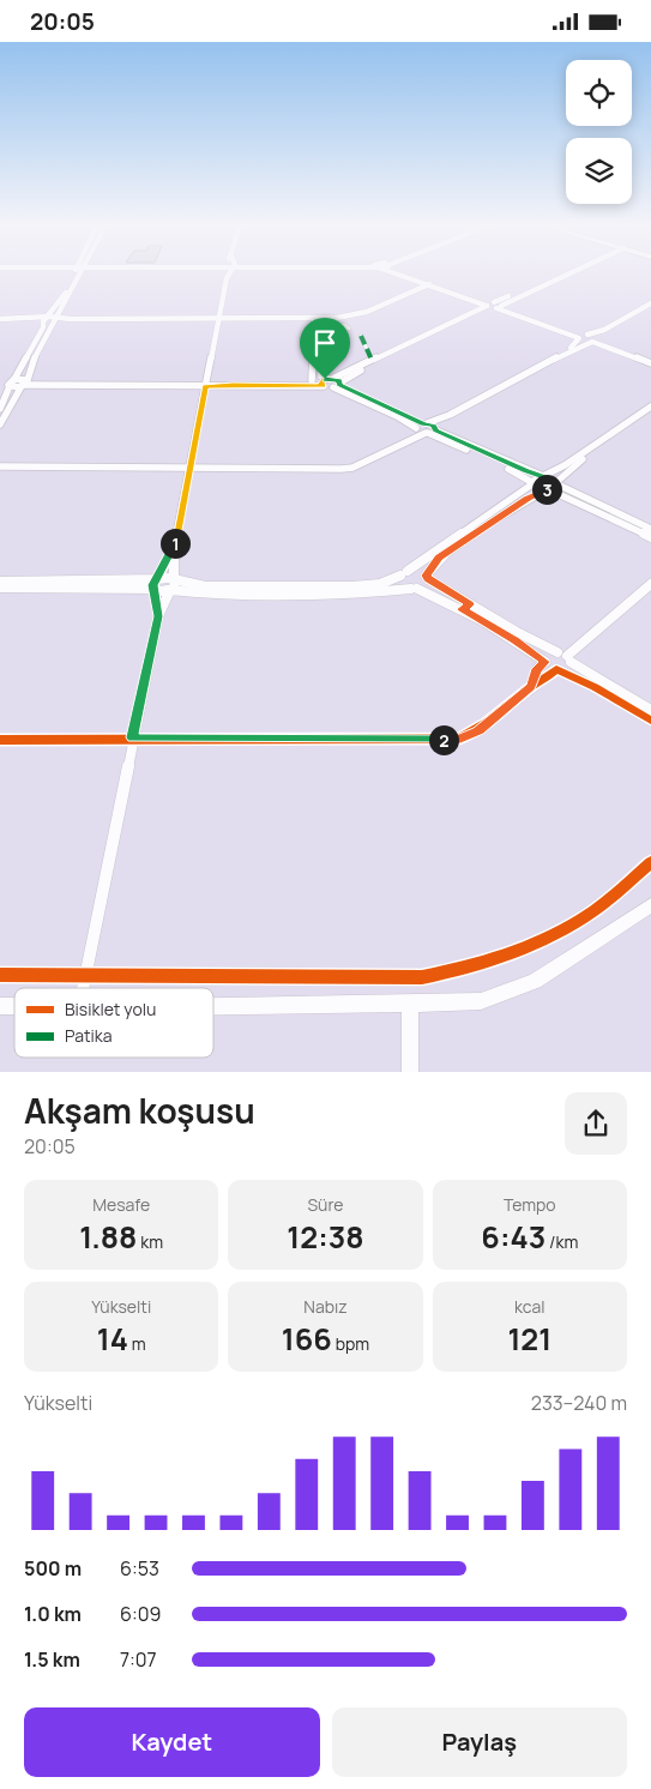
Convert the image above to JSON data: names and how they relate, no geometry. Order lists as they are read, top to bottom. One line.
{"legend":["Bisiklet yolu","Patika"],"page":{"status":"20:05","pins":["3","1","2"],"heading":["Akşam koşusu","20:05"],"stats":[["Mesafe","1.88 km"],["Süre","12:38"],["Tempo","6:43 /km"],["Yükselti","14 m"],["Nabız","166 bpm"],["kcal","121"]],"chart":["Yükselti","233–240 m"],"list":[{"name":"500 m","note":"6:53"},{"name":"1.0 km","note":"6:09"},{"name":"1.5 km","note":"7:07"}],"buttons":["Kaydet","Paylaş"]}}
